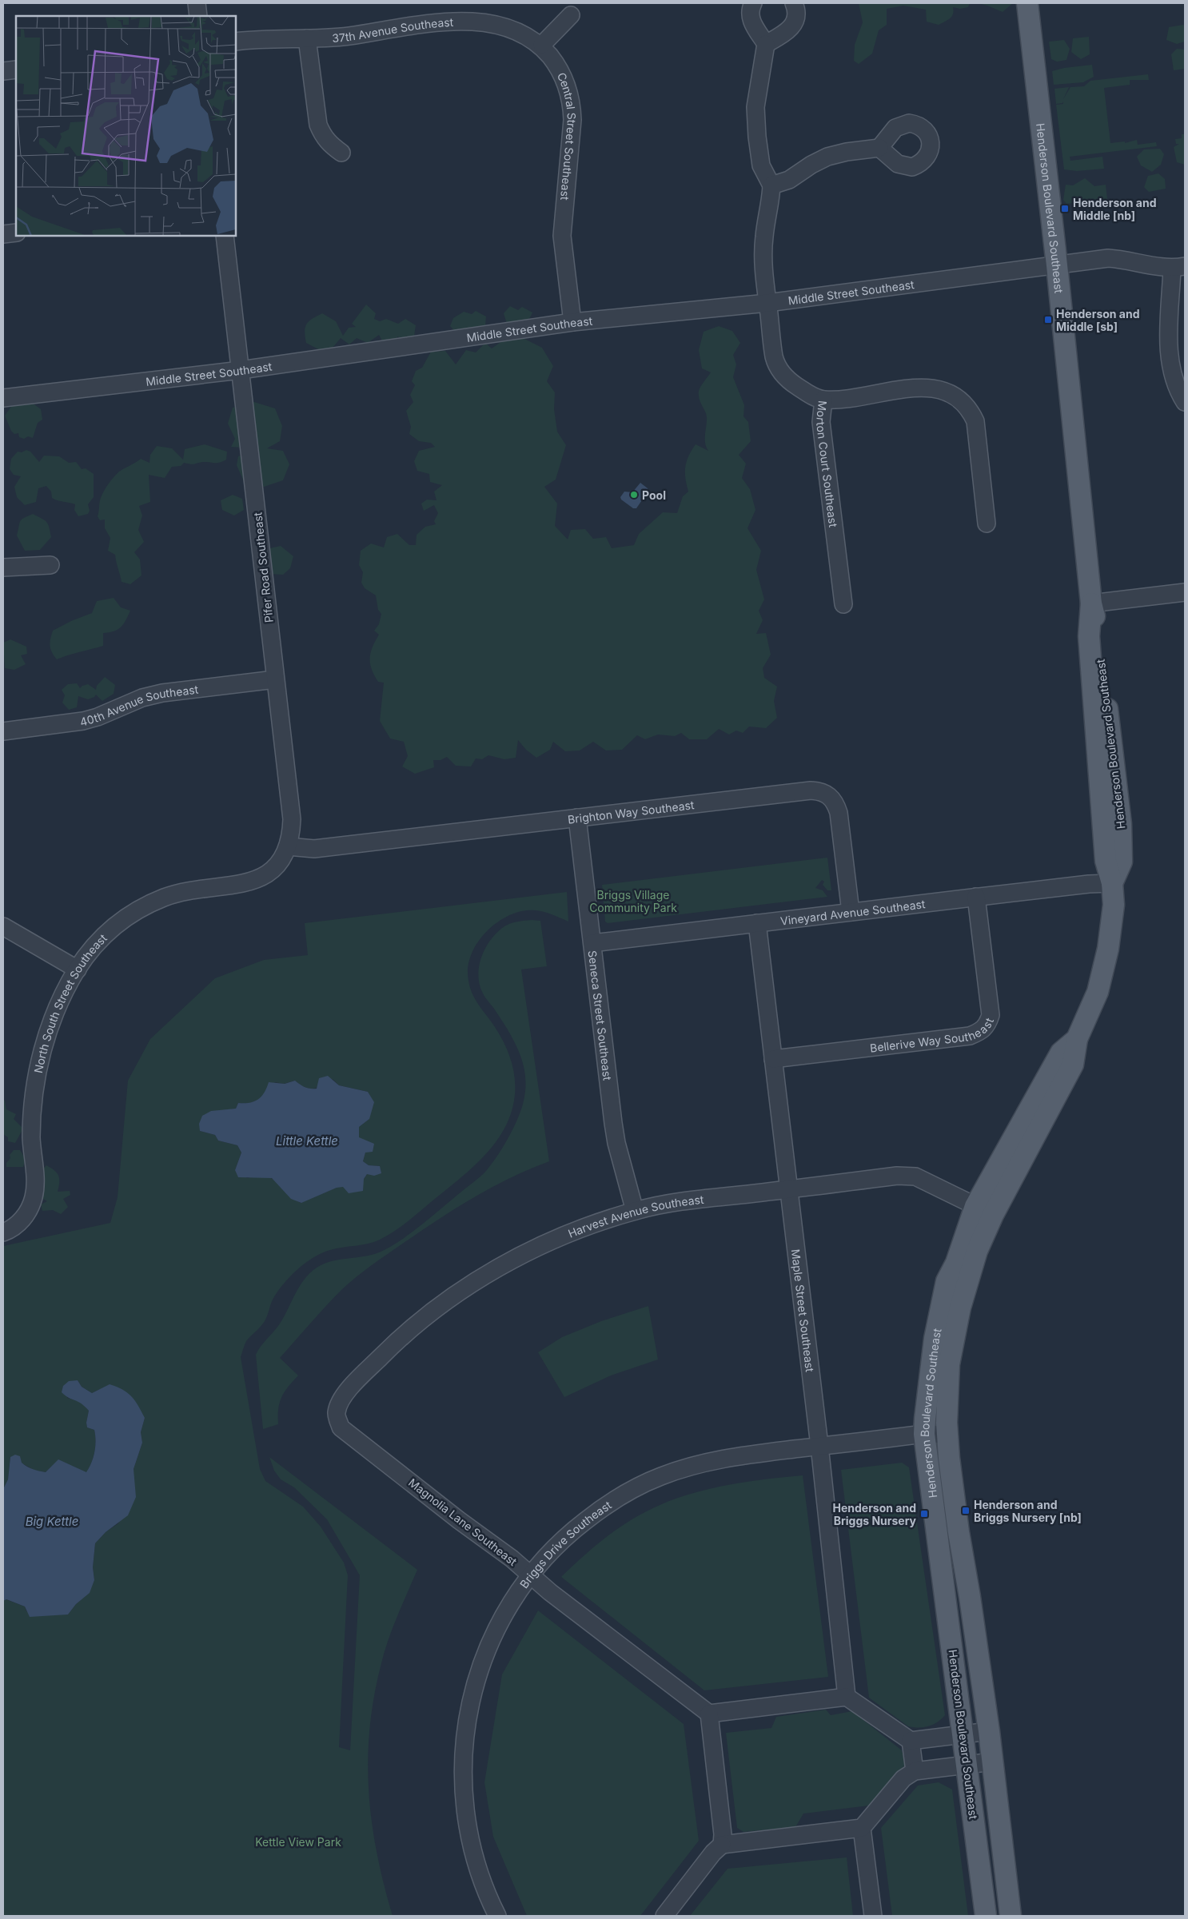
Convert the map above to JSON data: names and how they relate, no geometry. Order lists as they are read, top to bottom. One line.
{"streets":{"main road":["Henderson Boulevard Southeast"],"street":["37th Avenue Southeast","Central Street Southeast","Middle Street Southeast","Morton Court Southeast","Pifer Road Southeast","40th Avenue Southeast","Brighton Way Southeast","Vineyard Avenue Southeast","North South Street Southeast","Seneca Street Southeast","Bellerive Way Southeast","Harvest Avenue Southeast","Maple Street Southeast","Magnolia Lane Southeast","Briggs Drive Southeast"]},"crossings":[["37th Avenue Southeast","Central Street Southeast"],["Central Street Southeast","Middle Street Southeast"],["Henderson Boulevard Southeast","Middle Street Southeast"],["Henderson Boulevard Southeast","Vineyard Avenue Southeast"],["Henderson Boulevard Southeast","Harvest Avenue Southeast"],["Henderson Boulevard Southeast","Briggs Drive Southeast"],["Middle Street Southeast","Morton Court Southeast"],["Middle Street Southeast","Pifer Road Southeast"],["Pifer Road Southeast","40th Avenue Southeast"],["Pifer Road Southeast","Brighton Way Southeast"],["Pifer Road Southeast","North South Street Southeast"],["Brighton Way Southeast","Vineyard Avenue Southeast"],["Brighton Way Southeast","Seneca Street Southeast"],["Vineyard Avenue Southeast","Seneca Street Southeast"],["Vineyard Avenue Southeast","Bellerive Way Southeast"],["Vineyard Avenue Southeast","Maple Street Southeast"],["Seneca Street Southeast","Harvest Avenue Southeast"],["Bellerive Way Southeast","Maple Street Southeast"],["Harvest Avenue Southeast","Maple Street Southeast"],["Harvest Avenue Southeast","Magnolia Lane Southeast"],["Maple Street Southeast","Briggs Drive Southeast"],["Magnolia Lane Southeast","Briggs Drive Southeast"]],"water":["Little Kettle","Big Kettle"],"parks":["Briggs Village Community Park","Kettle View Park"],"places":{"transit":["Henderson and Middle [nb]","Henderson and Middle [sb]","Henderson and Briggs Nursery [nb]","Henderson and Briggs Nursery"],"other":["Pool"]}}
